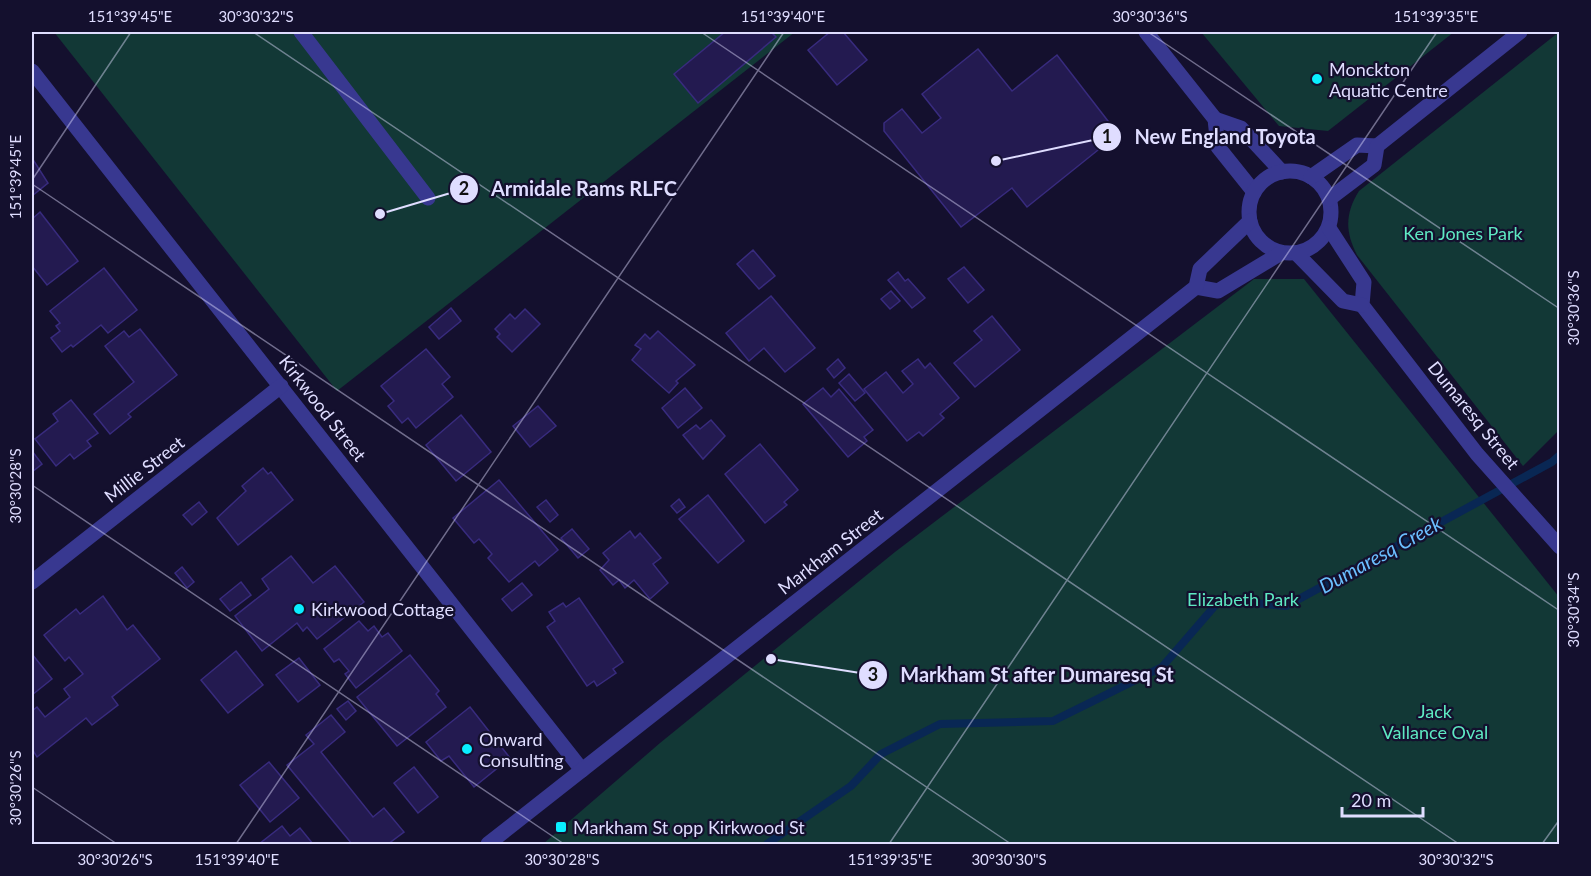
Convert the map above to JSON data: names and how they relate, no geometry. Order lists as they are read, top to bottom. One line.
{"streets":{"street":["Kirkwood Street","Dumaresq Street","Millie Street","Markham Street"]},"crossings":[["Kirkwood Street","Millie Street"],["Kirkwood Street","Markham Street"],["Dumaresq Street","Markham Street"]],"water":["Dumaresq Creek"],"parks":["Ken Jones Park","Elizabeth Park","Jack Vallance Oval"],"places":{"other":["Monckton Aquatic Centre","New England Toyota","Armidale Rams RLFC","Kirkwood Cottage","Markham St after Dumaresq St","Onward Consulting"],"transit":["Markham St opp Kirkwood St"]},"scale_bar":"20 m","coordinates":["151°39'45\"E","30°30'32\"S","151°39'40\"E","30°30'36\"S","151°39'35\"E","30°30'28\"S","30°30'34\"S","30°30'26\"S","30°30'30\"S"]}
